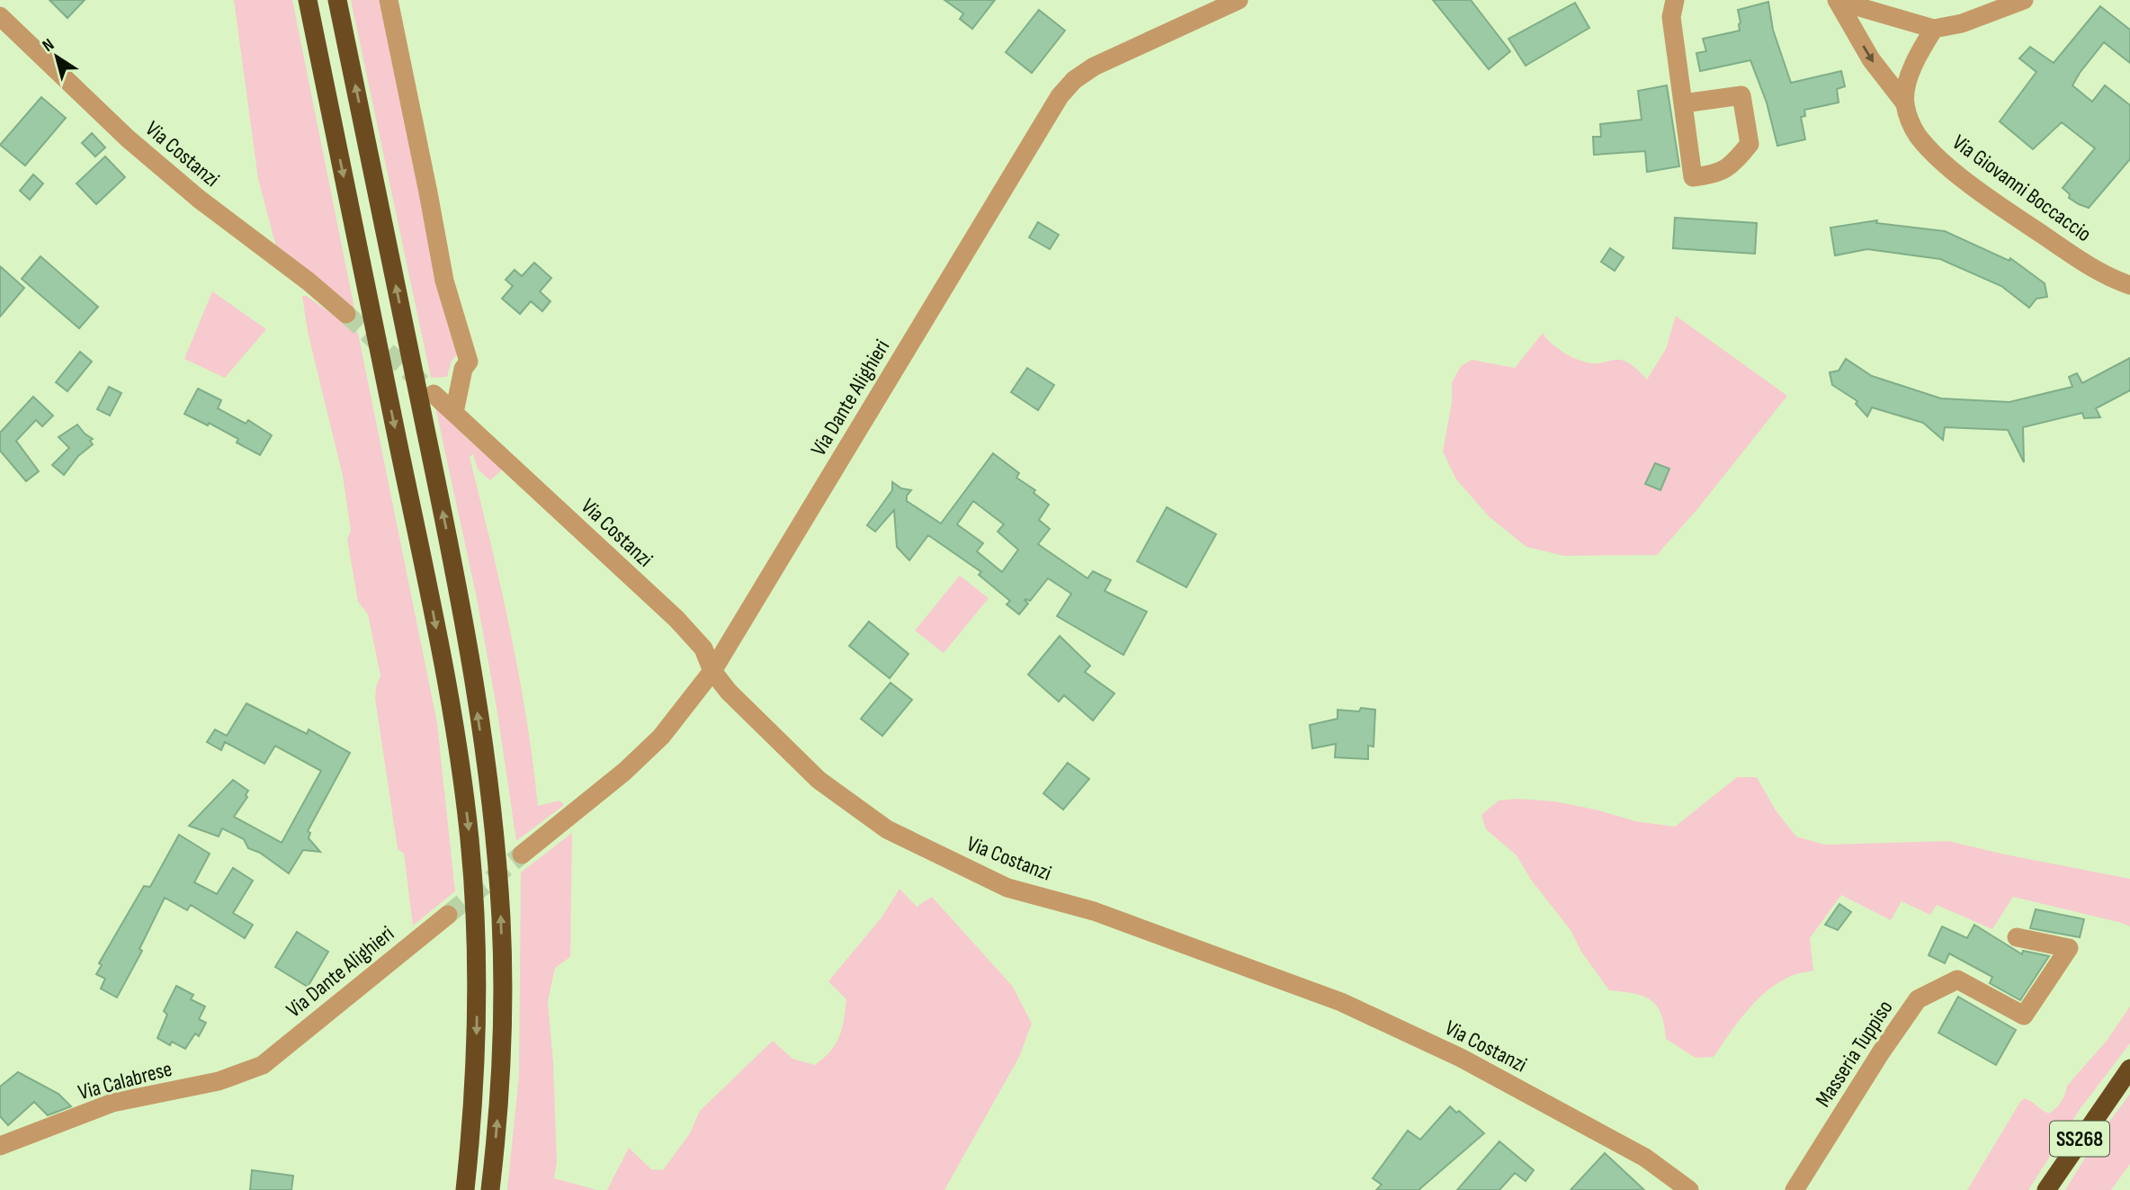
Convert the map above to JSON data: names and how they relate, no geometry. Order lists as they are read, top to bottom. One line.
{"streets":{"highway":["SS268"],"street":["Via Costanzi","Via Giovanni Boccaccio","Via Dante Alighieri","Masseria Tuppiso","Via Calabrese"]},"crossings":[["Via Costanzi","Via Dante Alighieri"],["Via Dante Alighieri","Via Calabrese"]],"north":"top left"}
